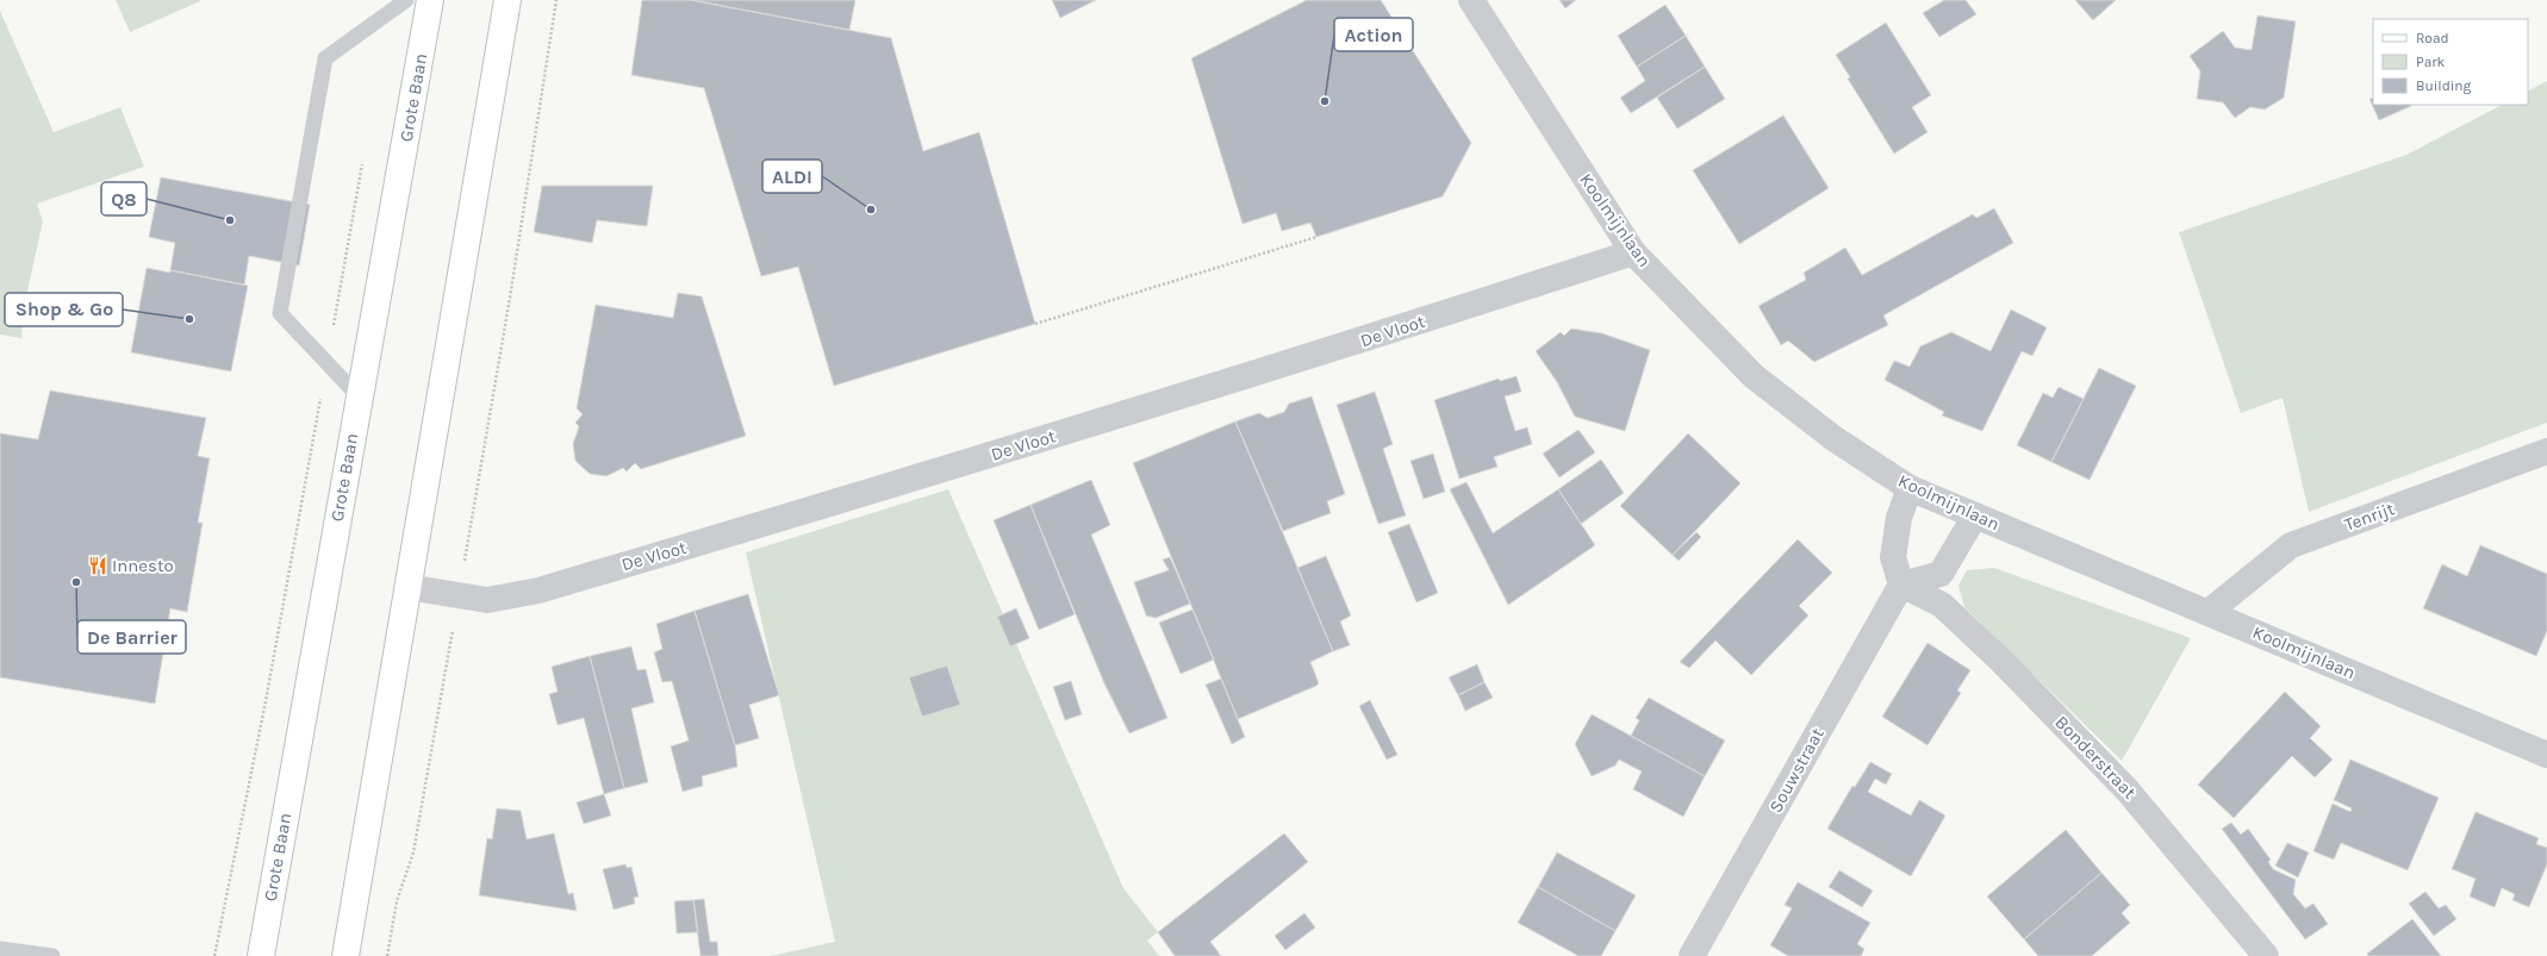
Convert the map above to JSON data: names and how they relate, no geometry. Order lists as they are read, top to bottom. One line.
{"streets":{"main road":["Grote Baan"],"street":["Koolmijnlaan","De Vloot","Tenrijt","Bonderstraat","Souwstraat"]},"crossings":[["Koolmijnlaan","De Vloot"],["Koolmijnlaan","Tenrijt"],["Bonderstraat","Souwstraat"]],"places":{"other":["Action","ALDI","Q8","Shop & Go","De Barrier"],"restaurant":["Innesto"]},"legend":["Road","Park","Building"]}
